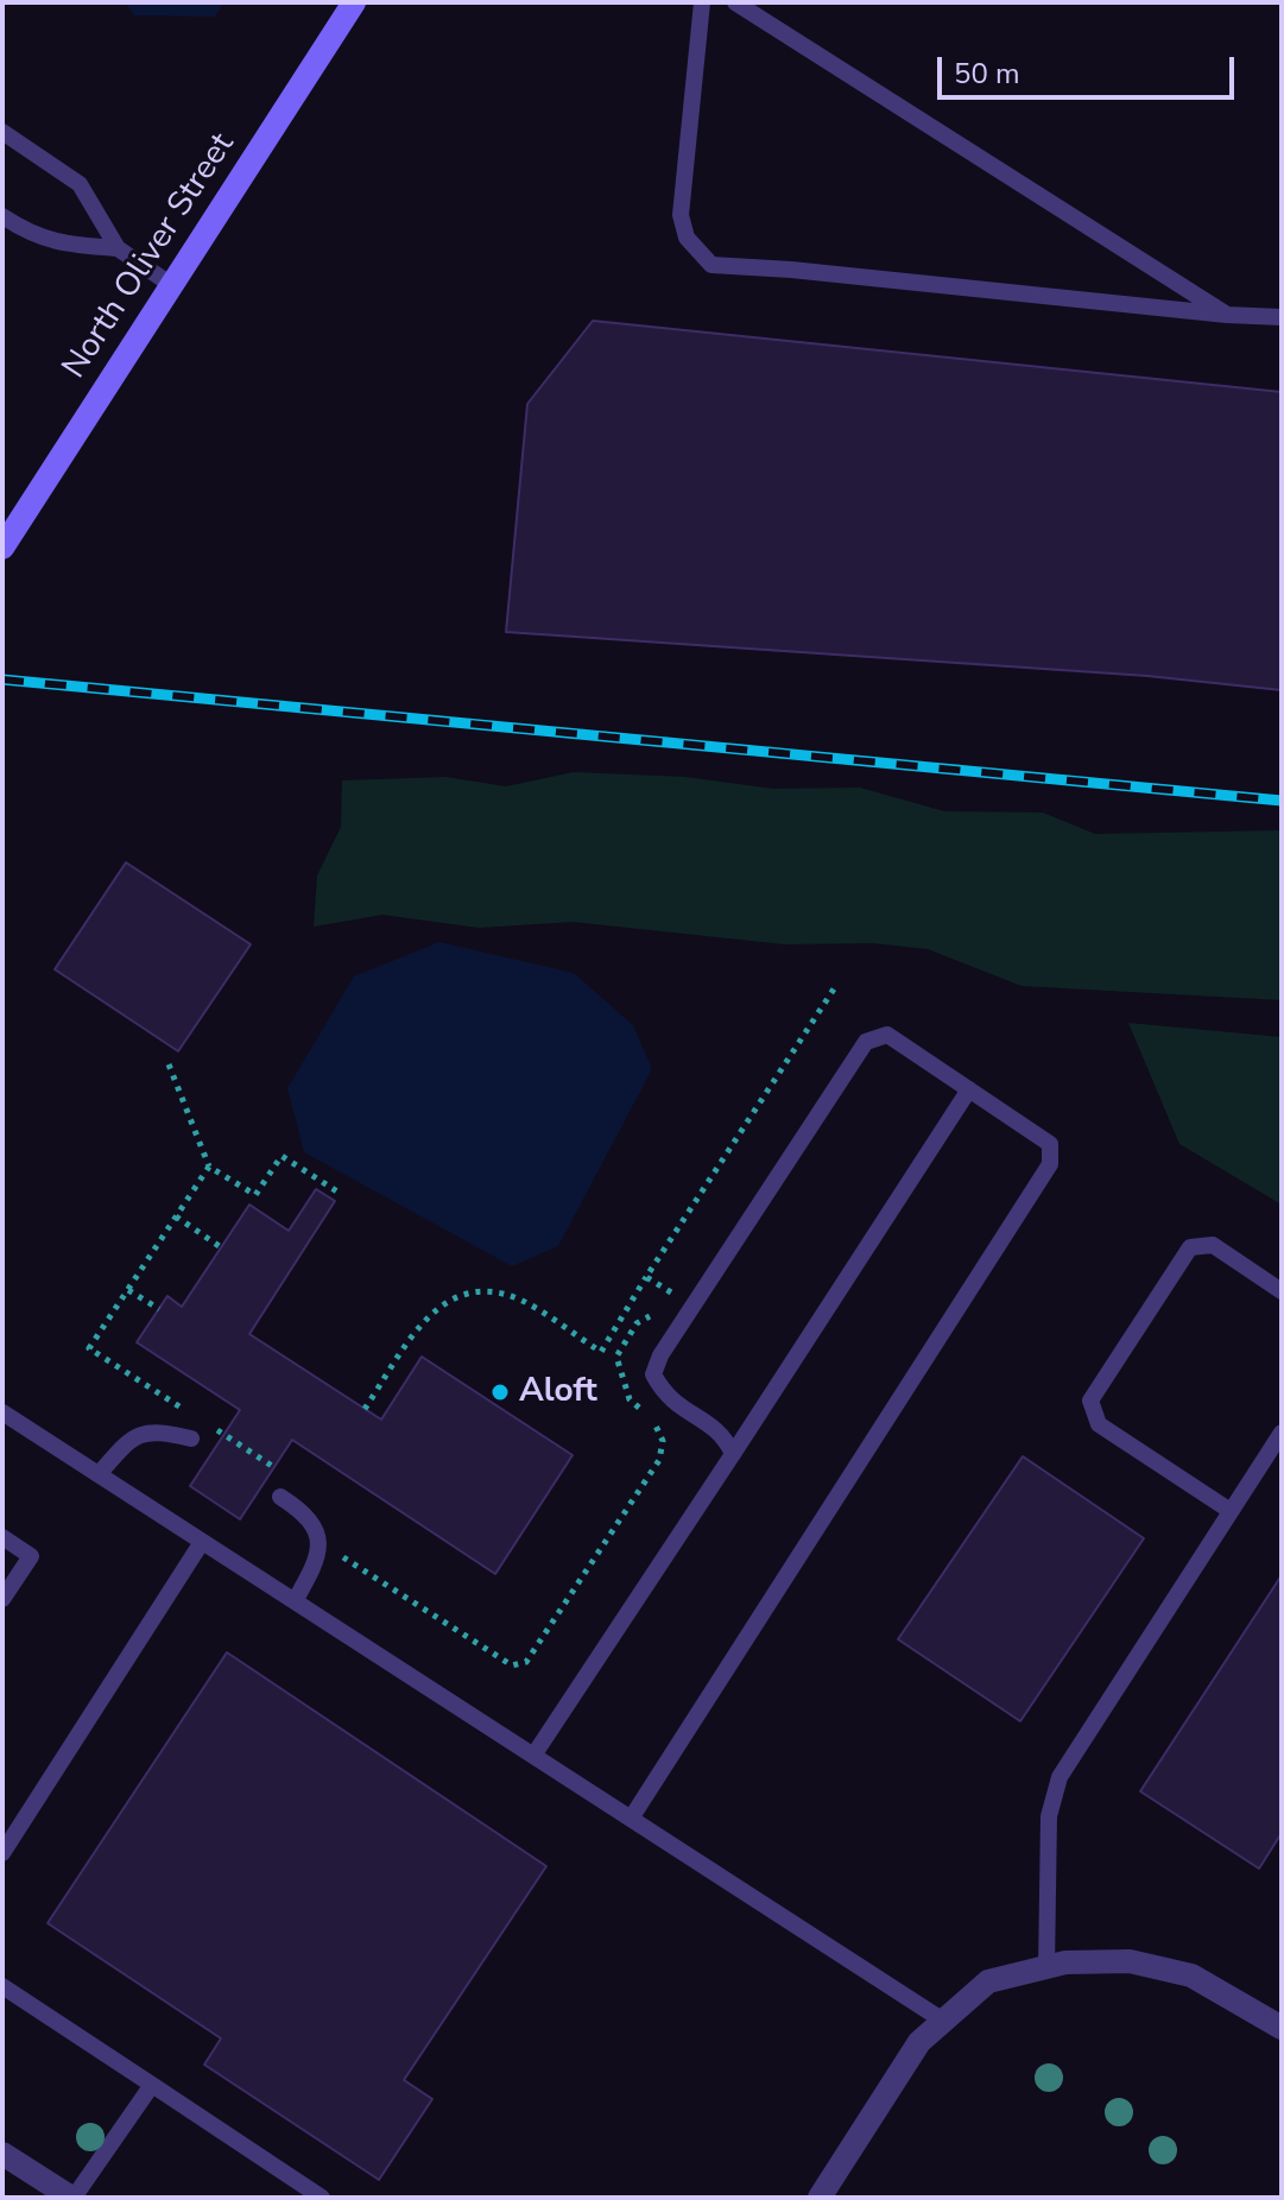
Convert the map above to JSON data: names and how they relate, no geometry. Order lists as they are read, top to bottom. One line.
{"streets":{"main road":["North Oliver Street"]},"places":["Aloft"],"scale_bar":"50 m"}
